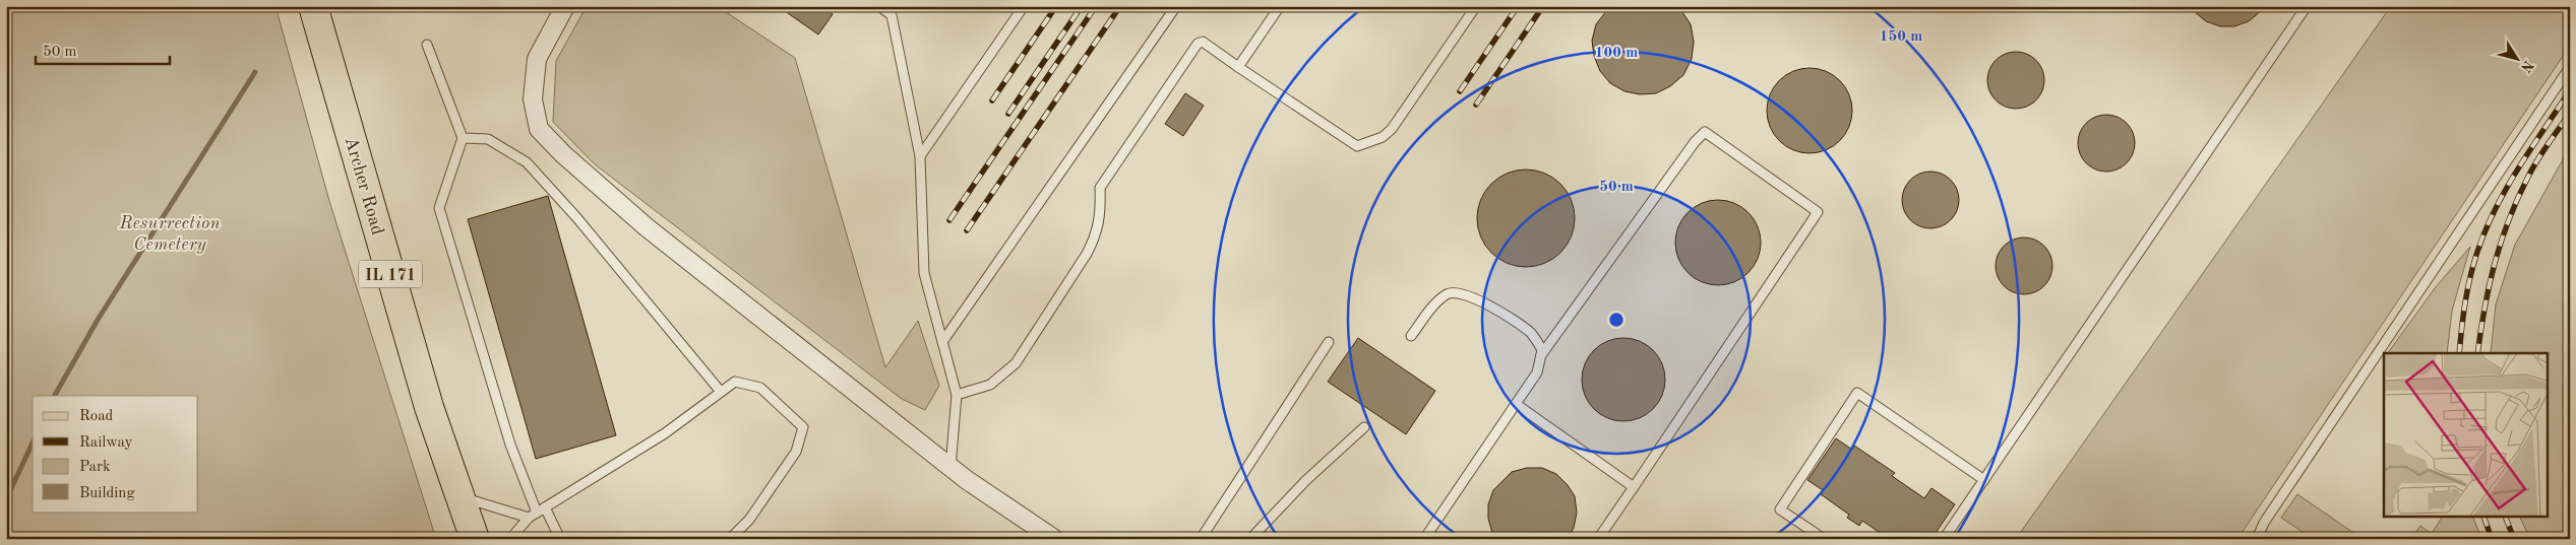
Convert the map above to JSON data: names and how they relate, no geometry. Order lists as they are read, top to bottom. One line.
{"streets":{"main road":["Archer Road","IL 171"]},"parks":["Resurrection Cemetery"],"legend":["Road","Railway","Park","Building"],"scale_bar":"50 m","north":"bottom right","rings":["150 m","100 m","50 m"]}
